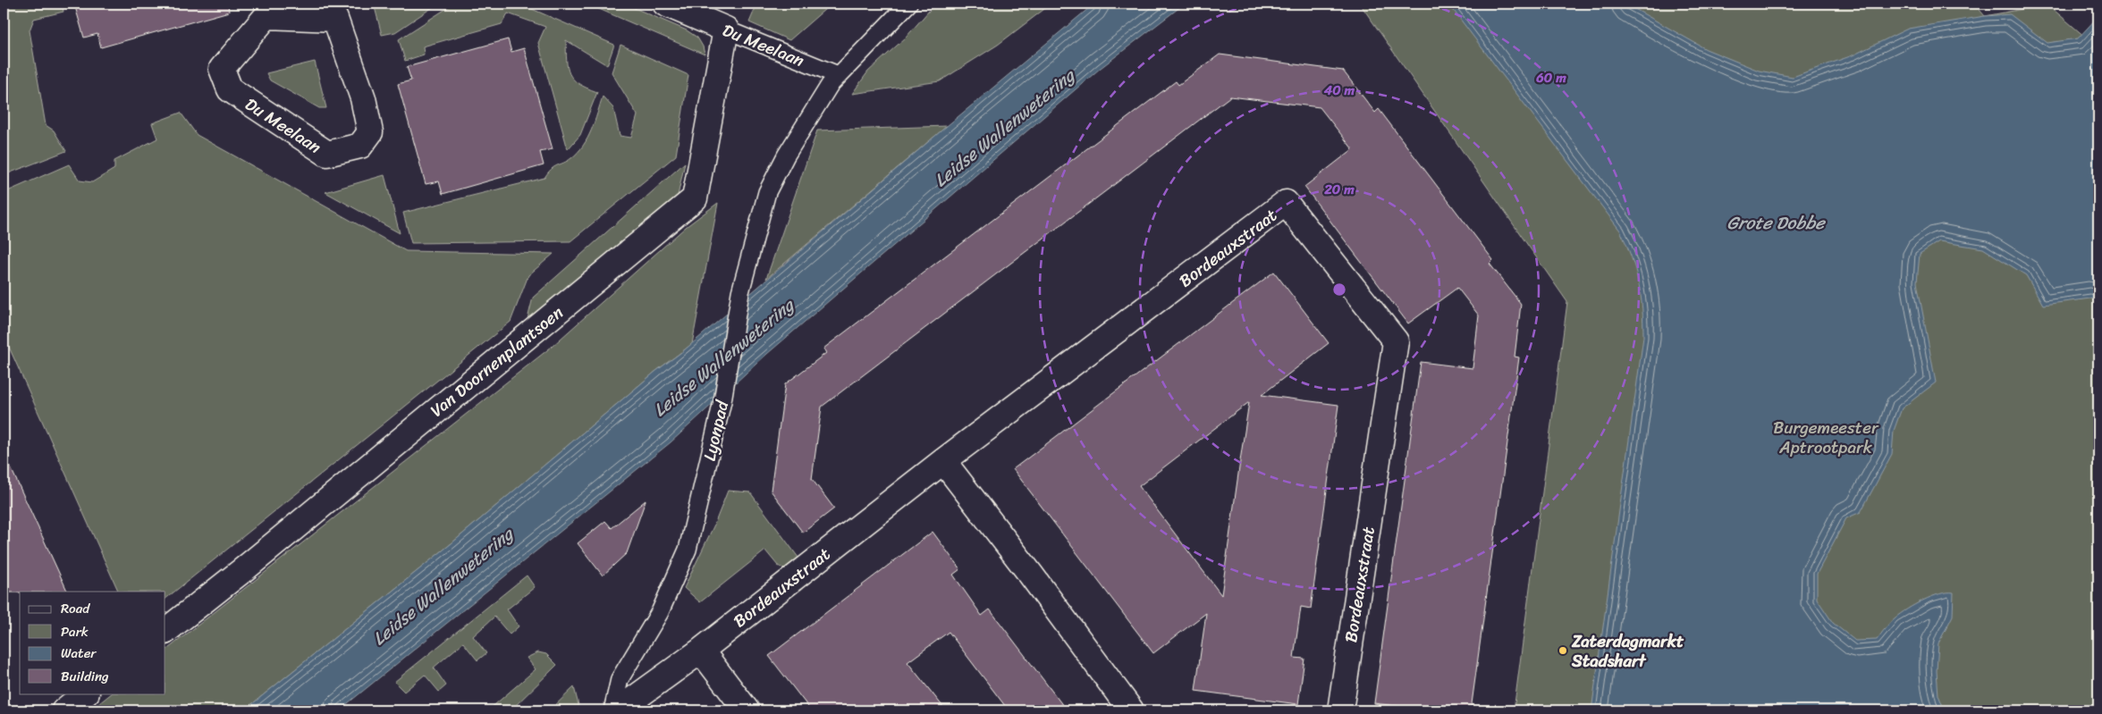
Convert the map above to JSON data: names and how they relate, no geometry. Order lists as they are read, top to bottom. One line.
{"streets":{"street":["Du Meelaan","Bordeauxstraat","Van Doornenplantsoen"],"lane":["Lyonpad"]},"crossings":[["Du Meelaan","Van Doornenplantsoen"],["Du Meelaan","Lyonpad"]],"water":["Leidse Wallenwetering","Grote Dobbe"],"parks":["Burgemeester Aptrootpark"],"places":["Zaterdagmarkt Stadshart"],"legend":["Road","Park","Water","Building"],"rings":["60 m","40 m","20 m"]}
